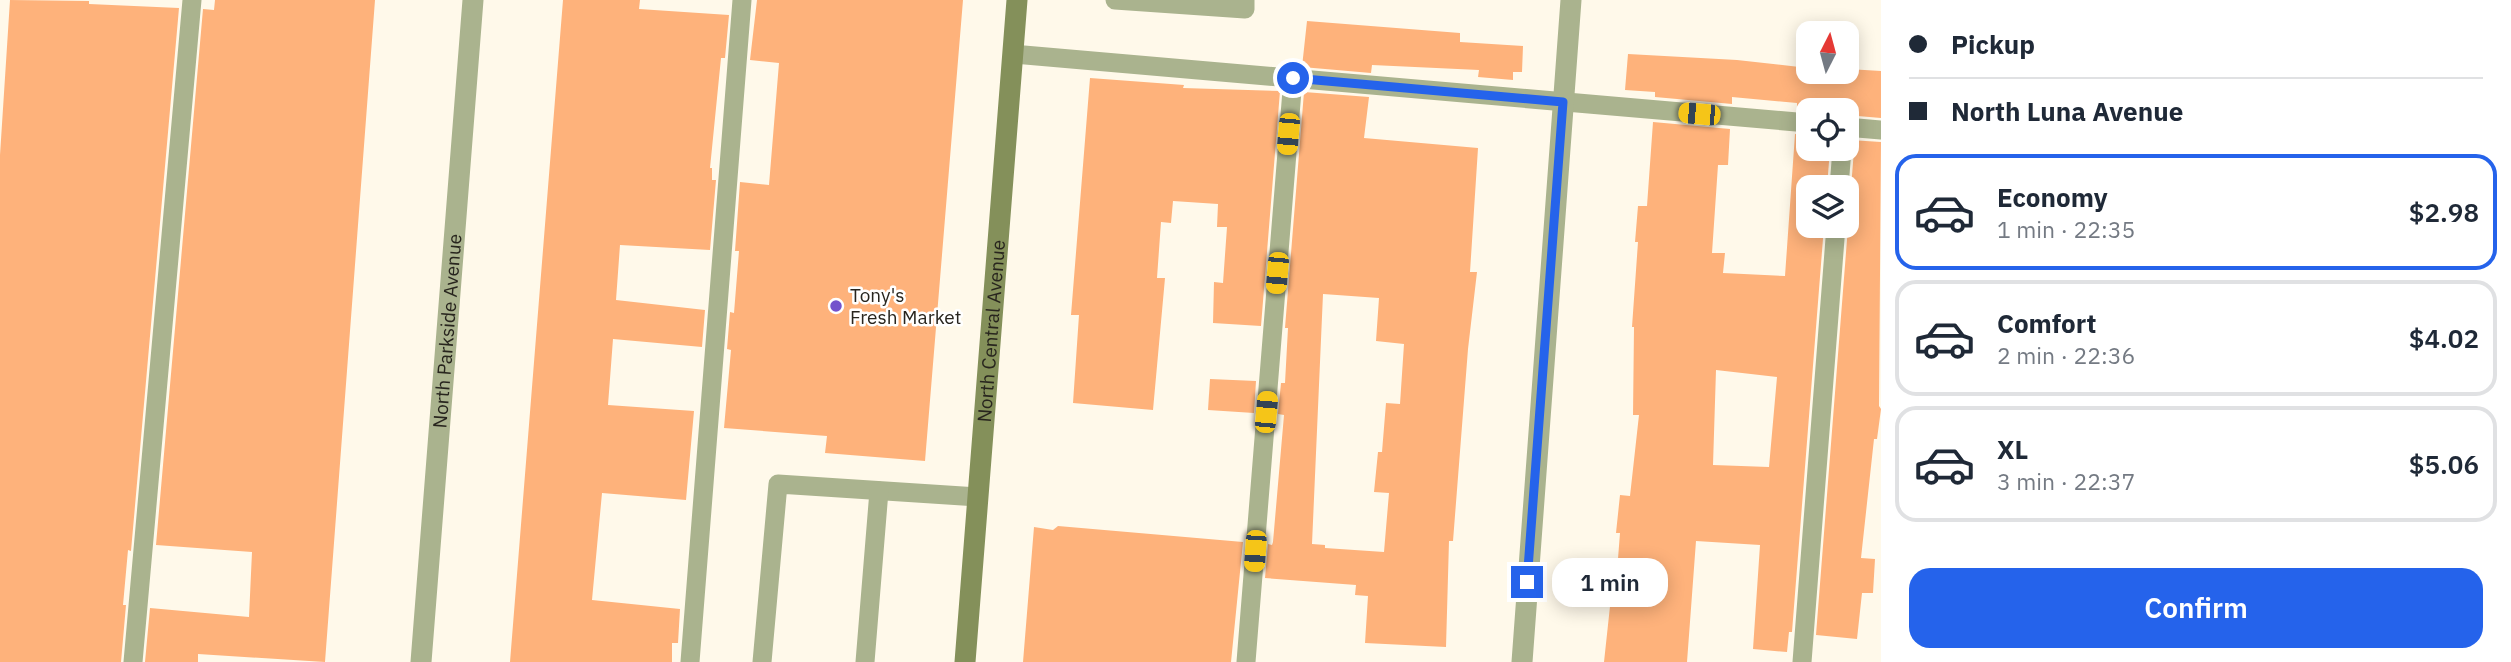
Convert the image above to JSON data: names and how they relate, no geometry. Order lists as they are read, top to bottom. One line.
{"streets":{"street":["North Parkside Avenue","North Central Avenue"]},"places":["Tony's Fresh Market"],"north":"top","page":{"banner":["Pickup","North Luna Avenue"],"list":[{"name":"Economy","note":"1 min · 22:35","value":"$2.98"},{"name":"Comfort","note":"2 min · 22:36","value":"$4.02"},{"name":"XL","note":"3 min · 22:37","value":"$5.06"}],"buttons":"Confirm","bubble":"1 min"}}
